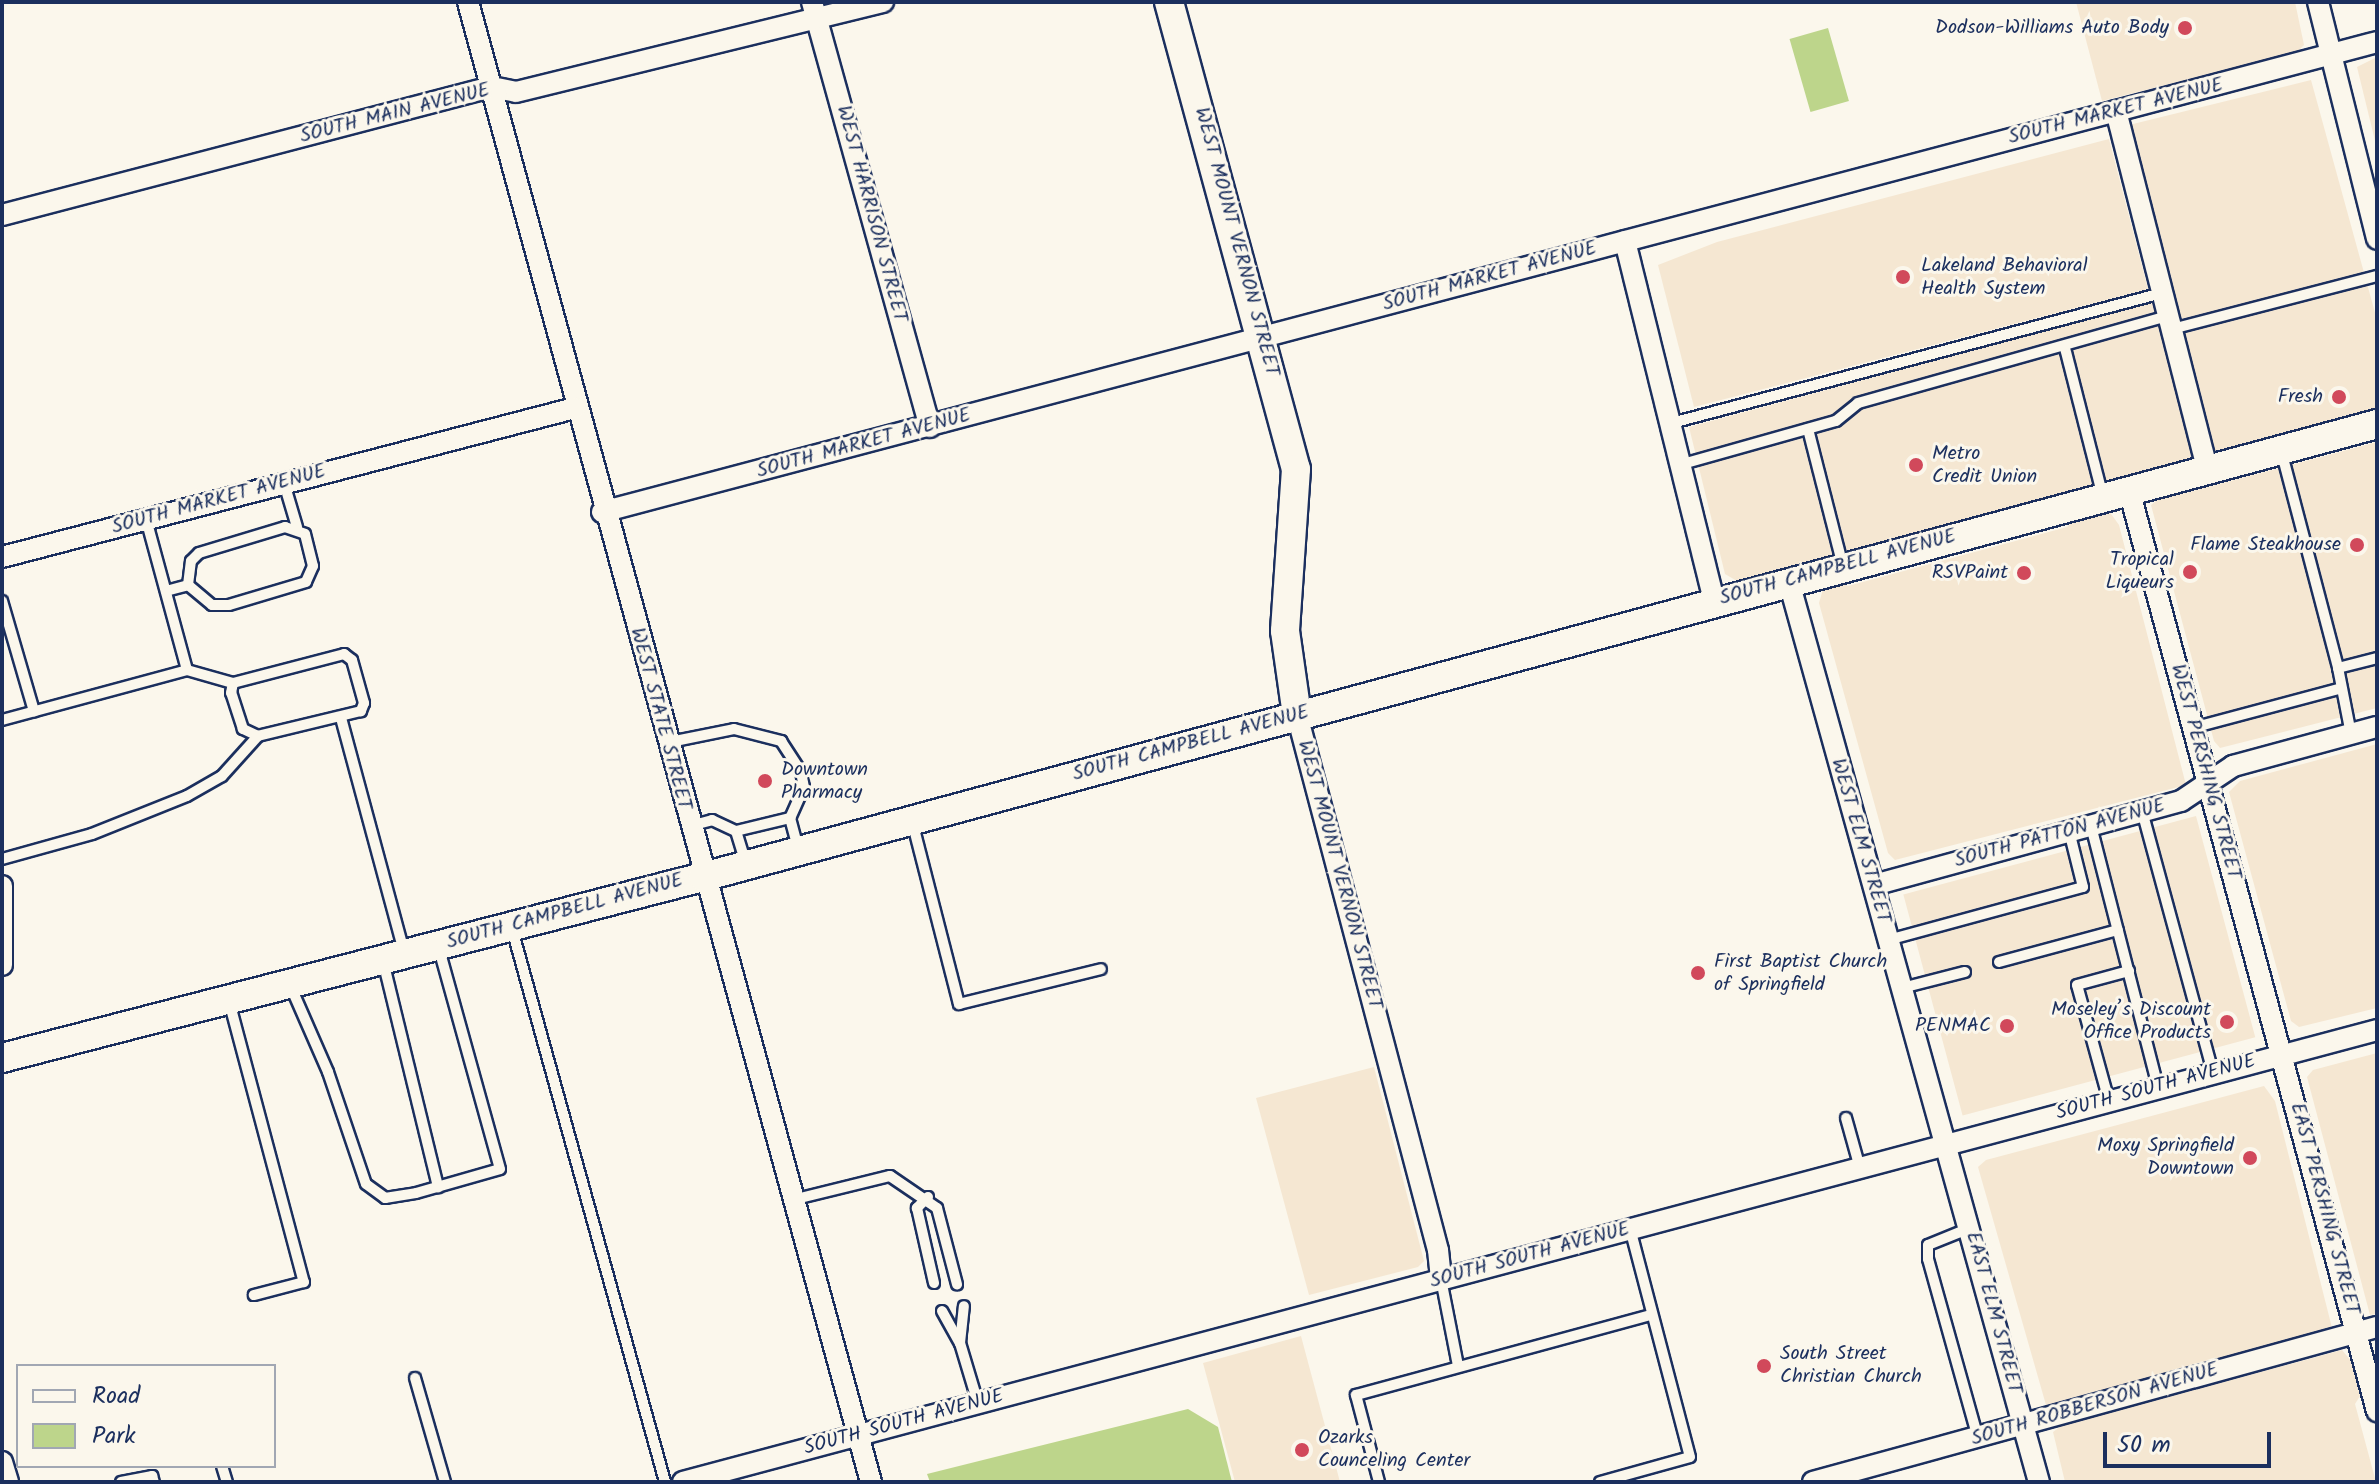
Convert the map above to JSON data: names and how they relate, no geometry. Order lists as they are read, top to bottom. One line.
{"streets":{"main road":["WEST MOUNT VERNON STREET","SOUTH CAMPBELL AVENUE"],"street":["SOUTH MARKET AVENUE","SOUTH MAIN AVENUE","WEST HARRISON STREET","WEST STATE STREET","WEST PERSHING STREET","SOUTH PATTON AVENUE","WEST ELM STREET","SOUTH SOUTH AVENUE","EAST PERSHING STREET","EAST ELM STREET","SOUTH ROBBERSON AVENUE"]},"crossings":[["SOUTH MARKET AVENUE","WEST HARRISON STREET"],["SOUTH MARKET AVENUE","WEST MOUNT VERNON STREET"],["SOUTH MARKET AVENUE","WEST STATE STREET"],["SOUTH MAIN AVENUE","WEST HARRISON STREET"],["SOUTH MAIN AVENUE","WEST STATE STREET"],["WEST MOUNT VERNON STREET","SOUTH CAMPBELL AVENUE"],["WEST MOUNT VERNON STREET","SOUTH SOUTH AVENUE"],["SOUTH CAMPBELL AVENUE","WEST STATE STREET"],["SOUTH CAMPBELL AVENUE","WEST PERSHING STREET"],["SOUTH CAMPBELL AVENUE","WEST ELM STREET"],["WEST STATE STREET","SOUTH SOUTH AVENUE"],["WEST PERSHING STREET","SOUTH PATTON AVENUE"],["WEST PERSHING STREET","SOUTH SOUTH AVENUE"],["WEST PERSHING STREET","EAST PERSHING STREET"],["SOUTH PATTON AVENUE","WEST ELM STREET"],["WEST ELM STREET","SOUTH SOUTH AVENUE"],["WEST ELM STREET","EAST ELM STREET"],["SOUTH SOUTH AVENUE","EAST PERSHING STREET"],["SOUTH SOUTH AVENUE","EAST ELM STREET"],["EAST PERSHING STREET","SOUTH ROBBERSON AVENUE"],["EAST ELM STREET","SOUTH ROBBERSON AVENUE"]],"places":["Dodson-Williams Auto Body","Lakeland Behavioral Health System","Fresh","Metro Credit Union","Flame Steakhouse","Tropical Liqueurs","RSVPaint","Downtown Pharmacy","First Baptist Church of Springfield","Moseley’s Discount Office Products","PENMAC","Moxy Springfield Downtown","South Street Christian Church","Ozarks Counceling Center"],"legend":["Road","Park"],"scale_bar":"50 m"}
